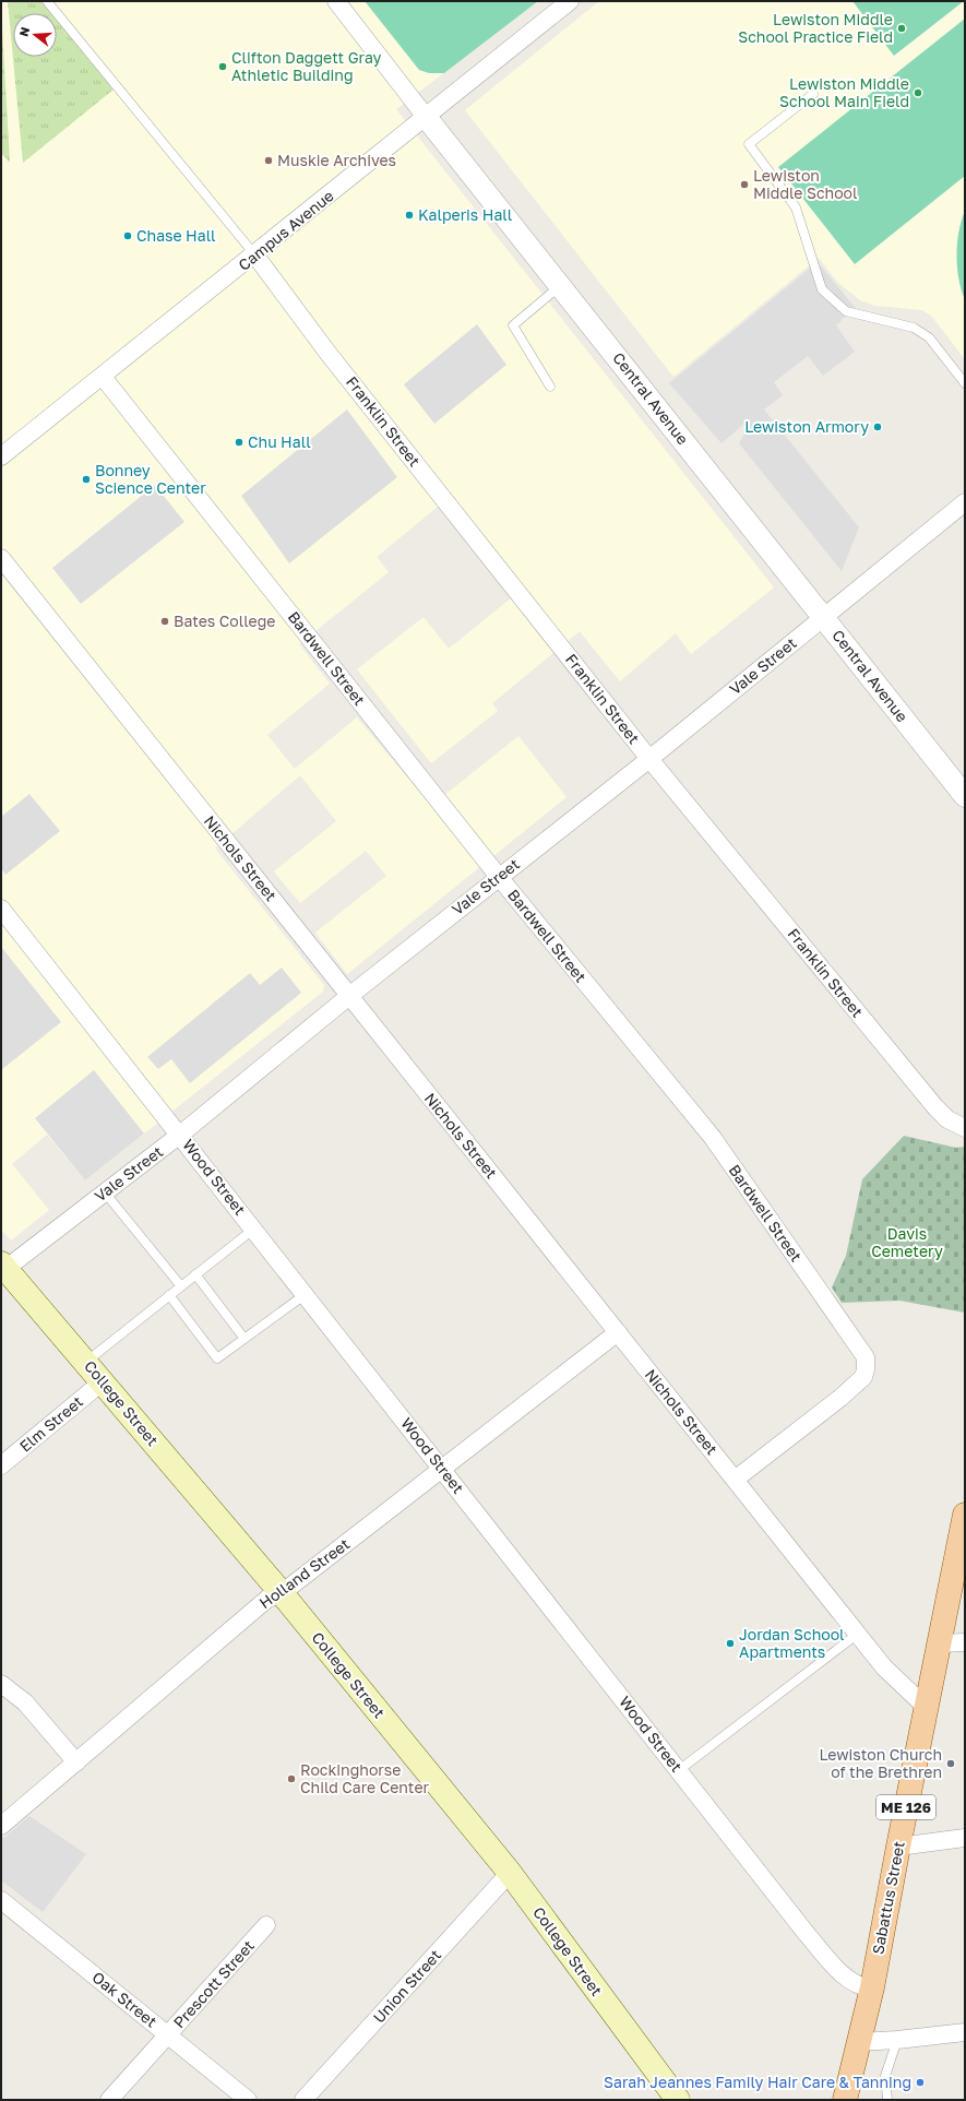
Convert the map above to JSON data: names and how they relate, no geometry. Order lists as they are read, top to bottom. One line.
{"streets":{"main road":["College Street","ME 126","Sabattus Street"],"street":["Campus Avenue","Central Avenue","Franklin Street","Bardwell Street","Vale Street","Nichols Street","Wood Street","Elm Street","Holland Street","Prescott Street","Union Street","Oak Street"]},"crossings":[["Campus Avenue","Central Avenue"],["Campus Avenue","Franklin Street"],["Campus Avenue","Bardwell Street"],["Central Avenue","Vale Street"],["Franklin Street","Vale Street"],["Bardwell Street","Vale Street"],["Bardwell Street","Nichols Street"],["Vale Street","Nichols Street"],["Vale Street","Wood Street"],["Vale Street","College Street"],["Nichols Street","Holland Street"],["Nichols Street","Sabattus Street"],["Wood Street","Holland Street"],["Wood Street","Sabattus Street"],["College Street","Elm Street"],["College Street","Holland Street"],["College Street","Union Street"],["Prescott Street","Oak Street"]],"parks":["Davis Cemetery"],"places":["Lewiston Middle School Practice Field","Clifton Daggett Gray Athletic Building","Lewiston Middle School Main Field","Muskie Archives","Lewiston Middle School","Kalperis Hall","Chase Hall","Lewiston Armory","Chu Hall","Bonney Science Center","Bates College","Jordan School Apartments","Lewiston Church of the Brethren","Rockinghorse Child Care Center","Sarah Jeannes Family Hair Care & Tanning"],"north":"left"}
